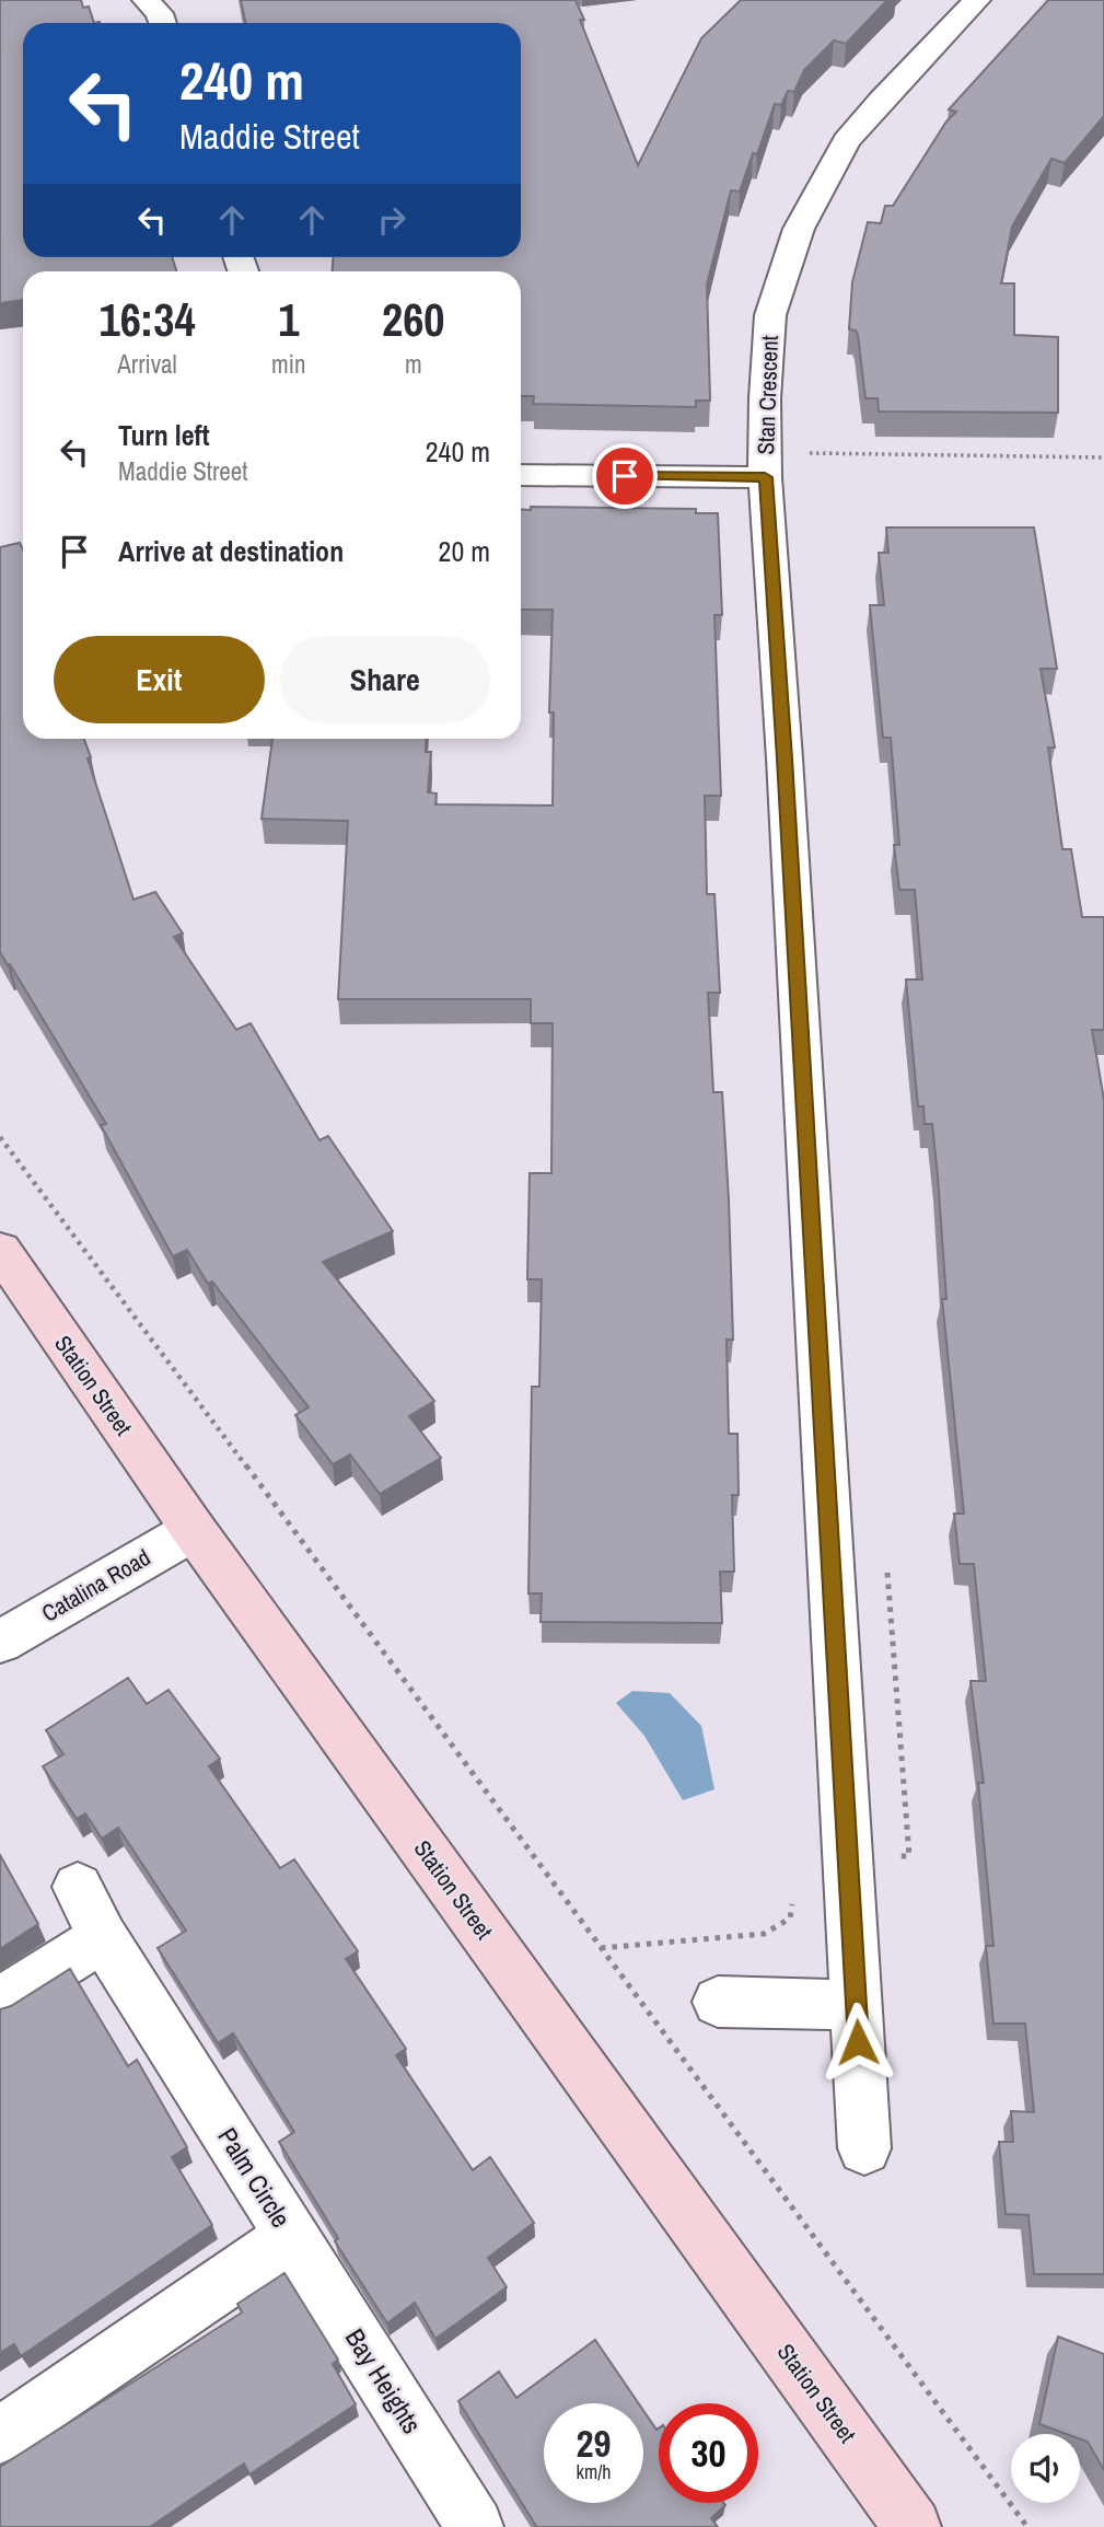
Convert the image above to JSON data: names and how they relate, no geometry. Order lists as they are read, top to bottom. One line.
{"streets":{"street":["Stan Crescent","Station Street","Catalina Road","Palm Circle","Bay Heights"]},"crossings":[["Station Street","Catalina Road"],["Palm Circle","Bay Heights"]],"page":{"turn":["240 m","Maddie Street"],"eta":["16:34","Arrival","1","min","260","m"],"list":[{"name":"Turn left","note":"Maddie Street","value":"240 m"},{"name":"Arrive at destination","value":"20 m"}],"buttons":["Exit","Share"],"speed":"29 km/h","limit":"30"}}
